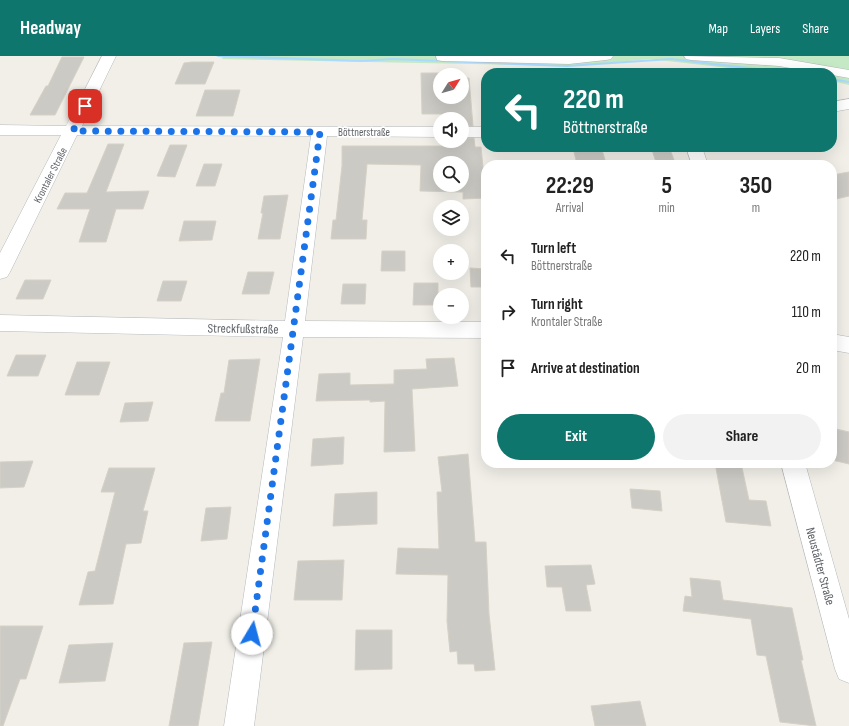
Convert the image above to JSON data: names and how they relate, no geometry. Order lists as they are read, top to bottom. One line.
{"streets":{"street":["Böttnerstraße","Krontaler Straße","Streckfußstraße","Neustädter Straße"]},"crossings":[["Böttnerstraße","Krontaler Straße"]],"north":"top right","page":{"header":"Headway","nav":["Map","Layers","Share"],"map_buttons":["+","−"],"turn":["220 m","Böttnerstraße"],"eta":["22:29","Arrival","5","min","350","m"],"list":[{"name":"Turn left","note":"Böttnerstraße","value":"220 m"},{"name":"Turn right","note":"Krontaler Straße","value":"110 m"},{"name":"Arrive at destination","value":"20 m"}],"buttons":["Exit","Share"]}}
